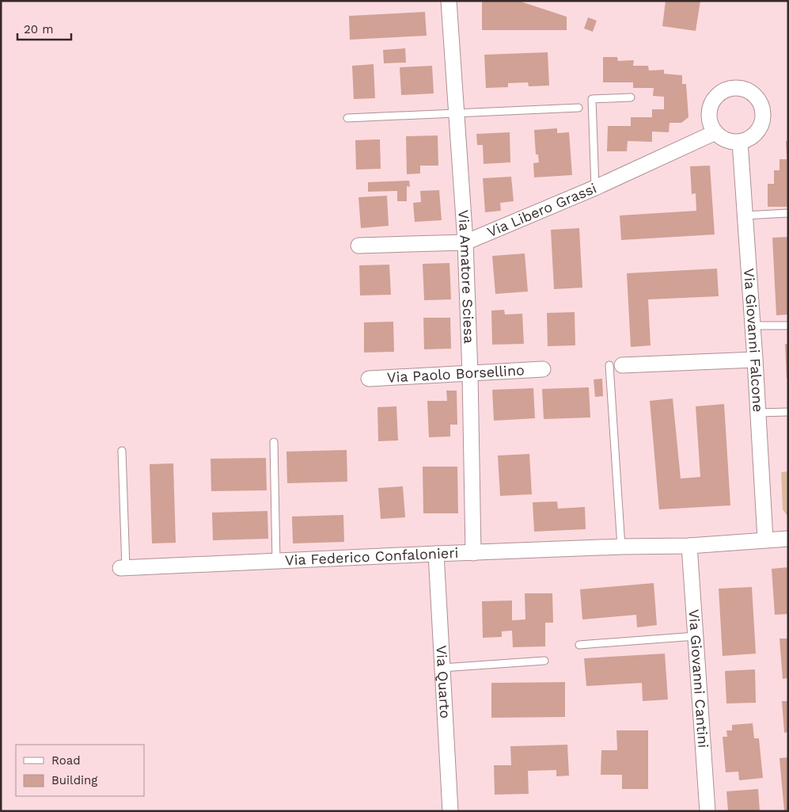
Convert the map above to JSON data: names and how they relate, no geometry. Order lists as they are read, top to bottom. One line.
{"streets":{"street":["Via Libero Grassi","Via Amatore Sciesa","Via Giovanni Falcone","Via Paolo Borsellino","Via Federico Confalonieri","Via Giovanni Cantini","Via Quarto"]},"crossings":[["Via Libero Grassi","Via Amatore Sciesa"],["Via Libero Grassi","Via Giovanni Falcone"],["Via Amatore Sciesa","Via Paolo Borsellino"],["Via Amatore Sciesa","Via Federico Confalonieri"],["Via Giovanni Falcone","Via Federico Confalonieri"],["Via Federico Confalonieri","Via Giovanni Cantini"],["Via Federico Confalonieri","Via Quarto"]],"legend":["Road","Building"],"scale_bar":"20 m"}
